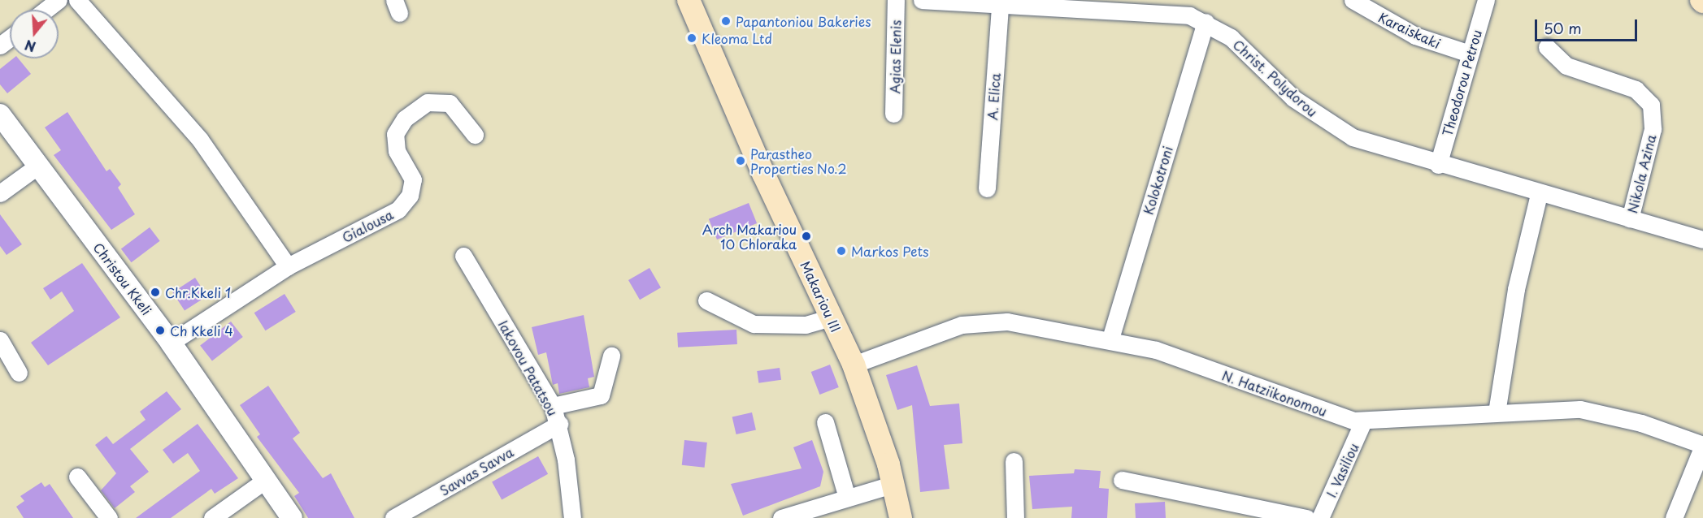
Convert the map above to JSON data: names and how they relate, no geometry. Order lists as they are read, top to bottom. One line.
{"streets":{"main road":["Makariou III"],"street":["Karaiskaki","Agias Elenis","Christ. Polydorou","Theodorou Petrou","A. Elica","Nikola Azina","Kolokotroni","Gialousa","Christou Kkeli","Iakovou Patatsou","N. Hatziikonomou","I. Vasiliou","Savvas Savva"]},"crossings":[["Karaiskaki","Theodorou Petrou"],["Christ. Polydorou","Theodorou Petrou"],["Christ. Polydorou","A. Elica"],["Christ. Polydorou","Nikola Azina"],["Christ. Polydorou","Kolokotroni"],["Kolokotroni","N. Hatziikonomou"],["Gialousa","Christou Kkeli"],["Makariou III","N. Hatziikonomou"],["Iakovou Patatsou","Savvas Savva"],["N. Hatziikonomou","I. Vasiliou"]],"places":["Papantoniou Bakeries","Kleoma Ltd","Parastheo Properties No.2","Arch Makariou 10 Chloraka","Markos Pets","Chr.Kkeli 1","Ch Kkeli 4"],"scale_bar":"50 m","north":"bottom"}
